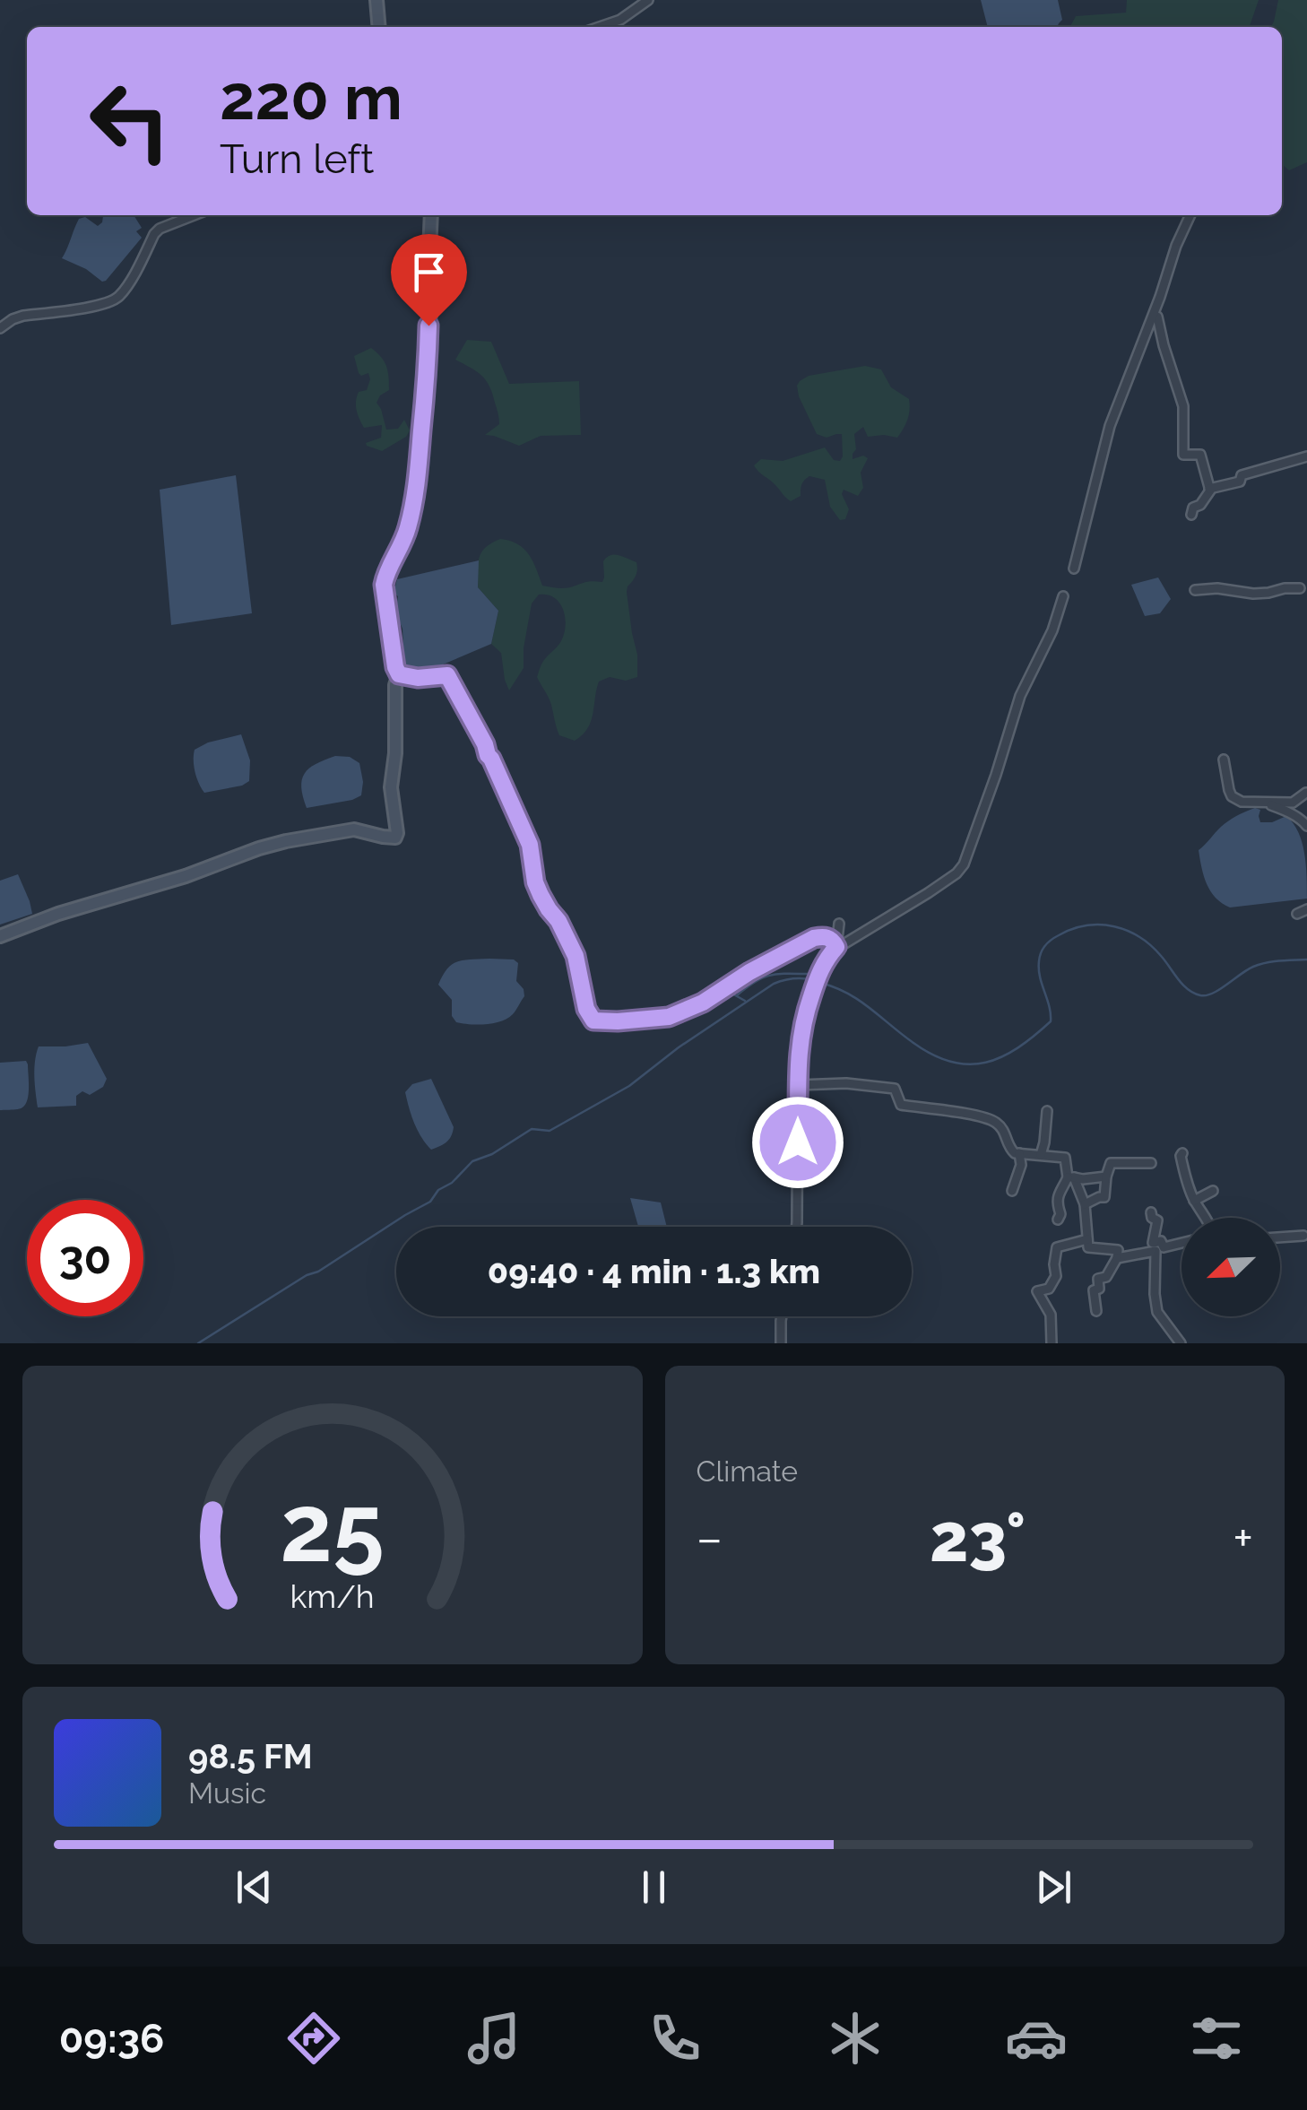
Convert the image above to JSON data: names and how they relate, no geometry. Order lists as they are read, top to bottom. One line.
{"north":"bottom left","page":{"turn":["220 m","Turn left"],"limit":"30","trip":"09:40 · 4 min · 1.3 km","tile":"Climate","heat":["−","23°","+"],"song":["98.5 FM","Music"],"tabs":"09:36","gauge":["25","km/h"]}}
